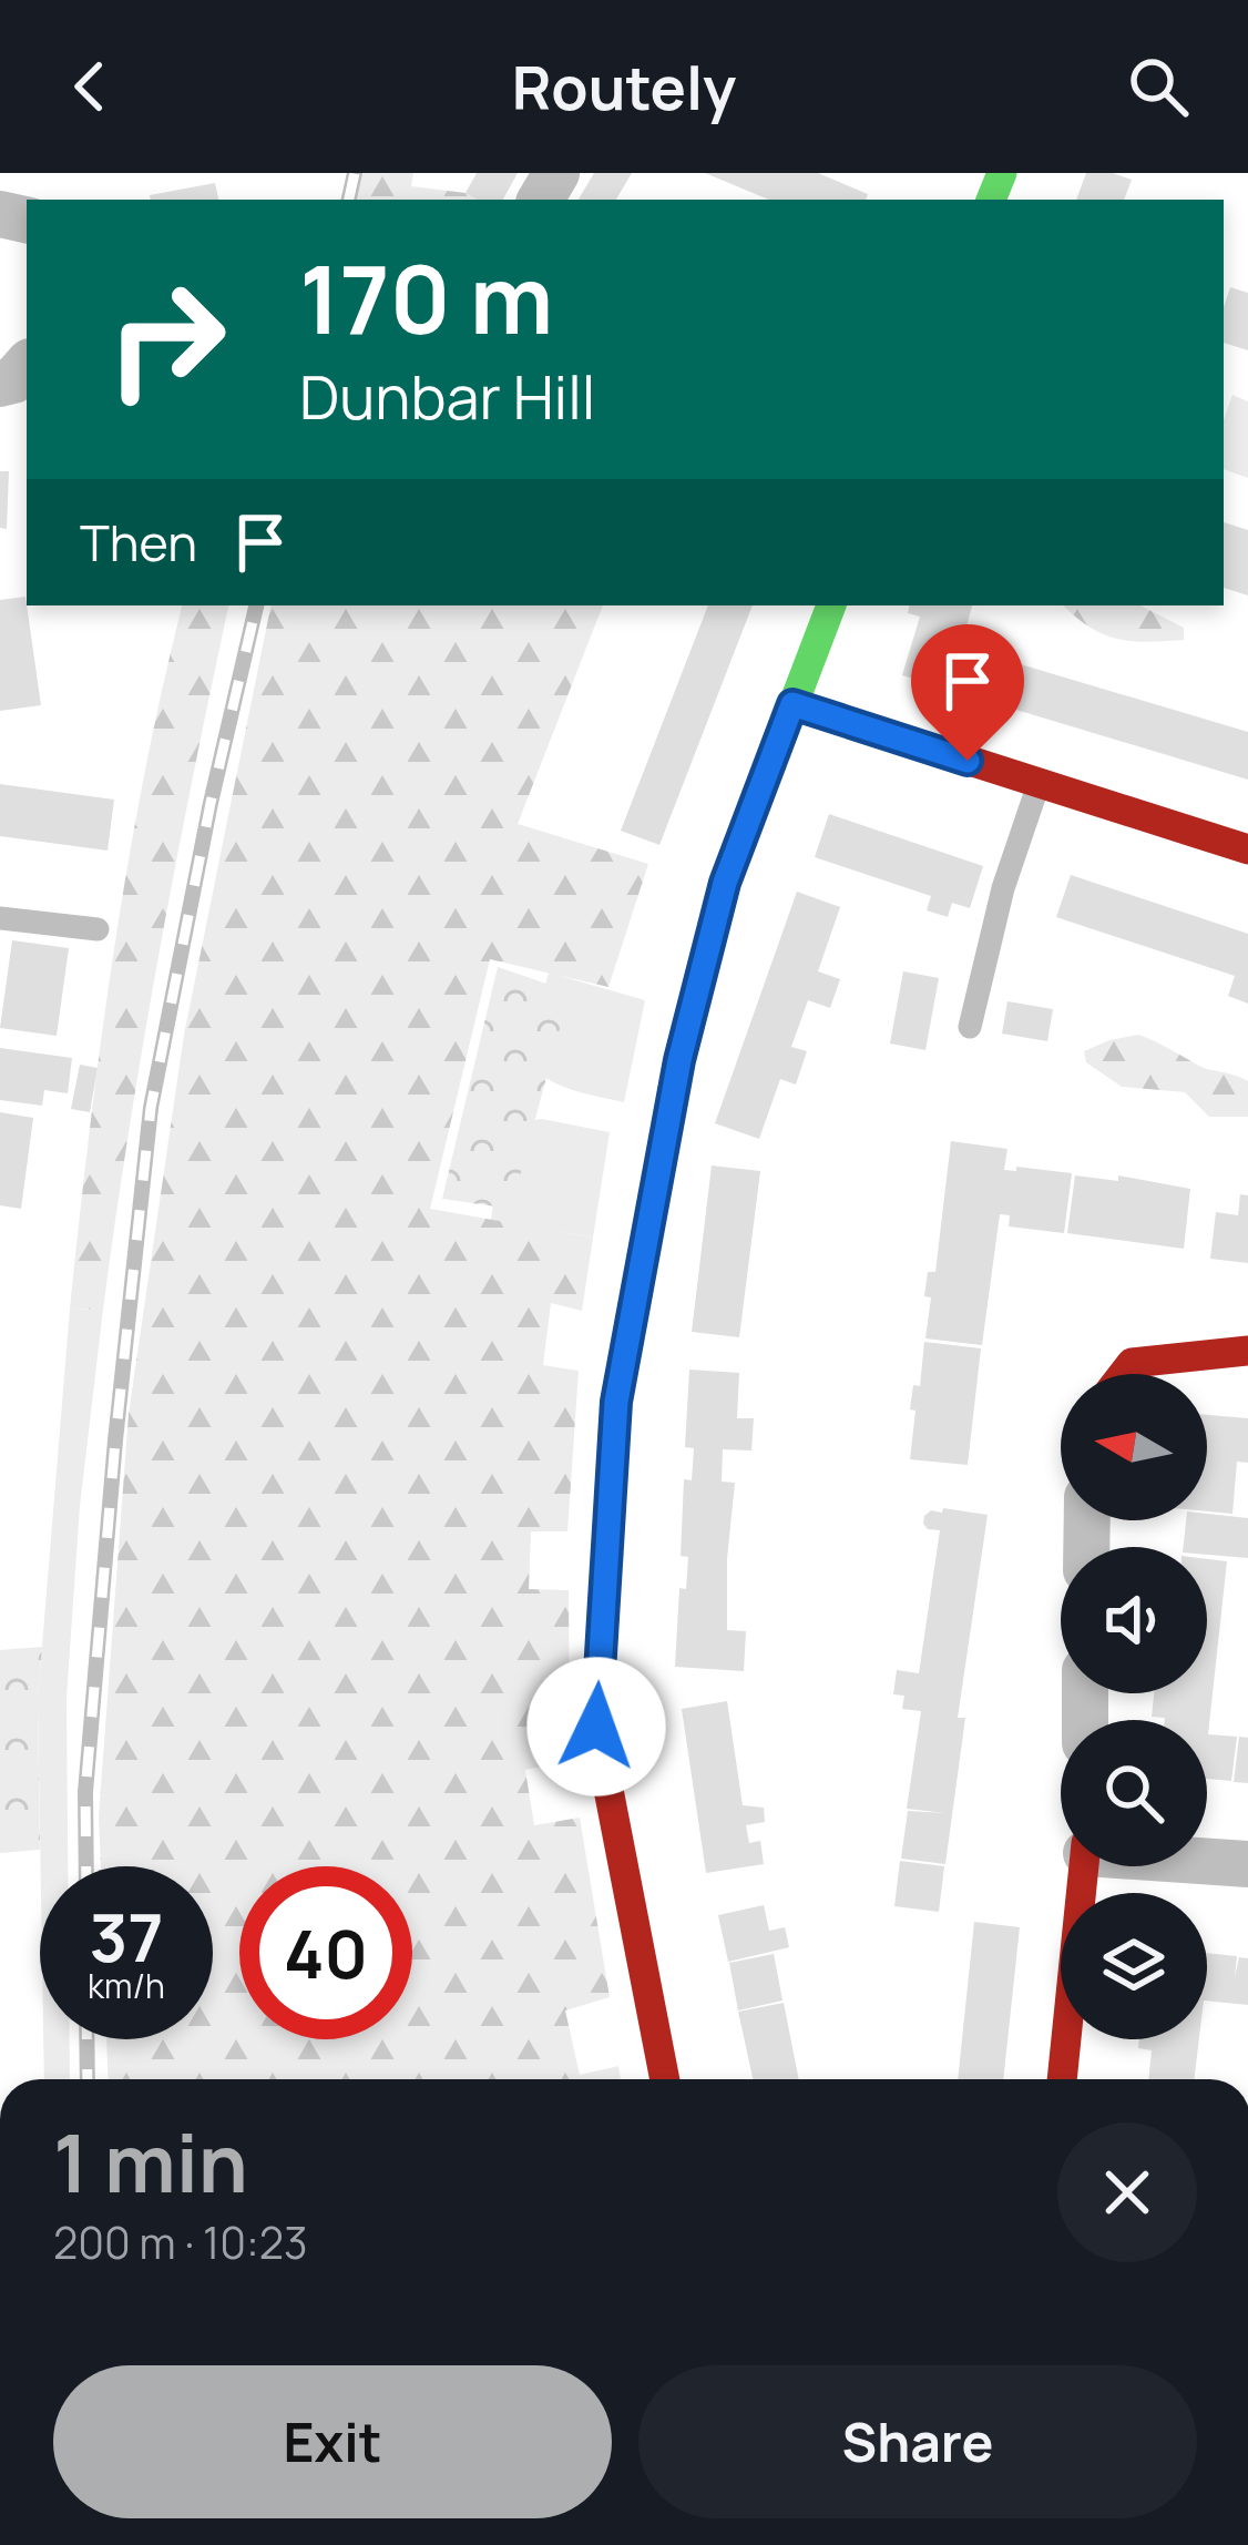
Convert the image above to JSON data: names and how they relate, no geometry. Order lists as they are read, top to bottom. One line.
{"north":"left","page":{"header":"Routely","turn":["170 m","Dunbar Hill"],"then":"Then","speed":"37 km/h","limit":"40","heading":["1 min","200 m · 10:23"],"buttons":["Exit","Share"]}}
